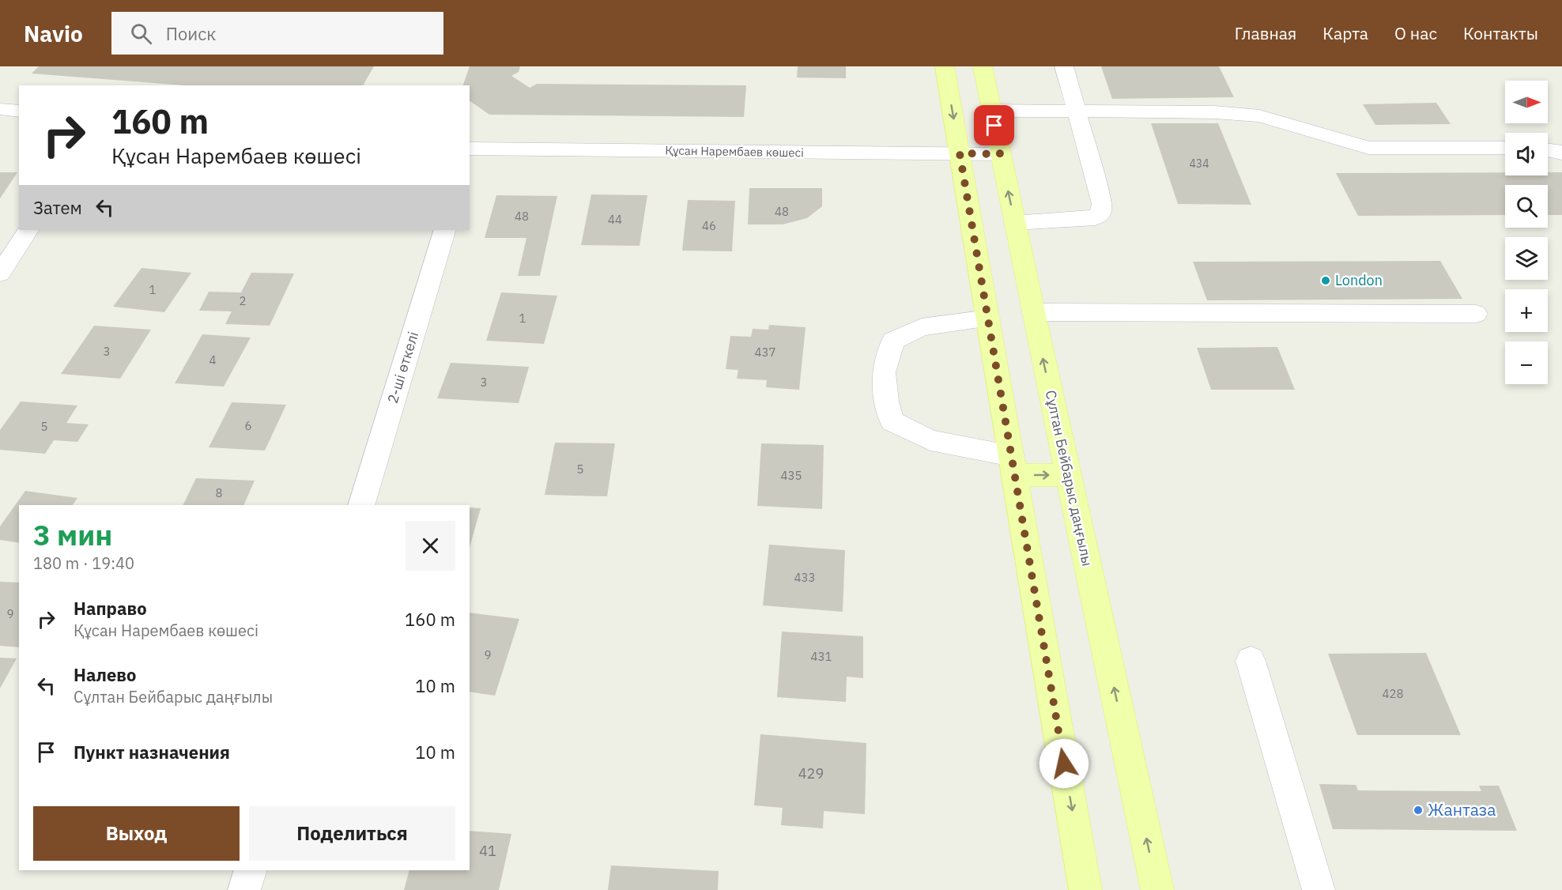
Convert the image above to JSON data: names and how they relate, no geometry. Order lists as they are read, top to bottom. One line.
{"streets":{"main road":["Сұлтан Бейбарыс даңғылы"],"street":["Құсан Нарембаев көшесі","2-ші өткелі"]},"crossings":[["Құсан Нарембаев көшесі","Сұлтан Бейбарыс даңғылы"]],"places":["London","Жантаза"],"house_numbers":["434","48","48","44","46","1","2","1","3","437","4","3","6","5","5","435","8","433","9","9","431","428","429","41"],"north":"right","page":{"header":"Navio","search":"Поиск","nav":["Главная","Карта","О нас","Контакты"],"map_buttons":["+","−"],"turn":["160 m","Құсан Нарембаев көшесі"],"then":"Затем","heading":["3 мин","180 m · 19:40"],"list":[{"name":"Направо","note":"Құсан Нарембаев көшесі","value":"160 m"},{"name":"Налево","note":"Сұлтан Бейбарыс даңғылы","value":"10 m"},{"name":"Пункт назначения","value":"10 m"}],"buttons":["Выход","Поделиться"]}}
